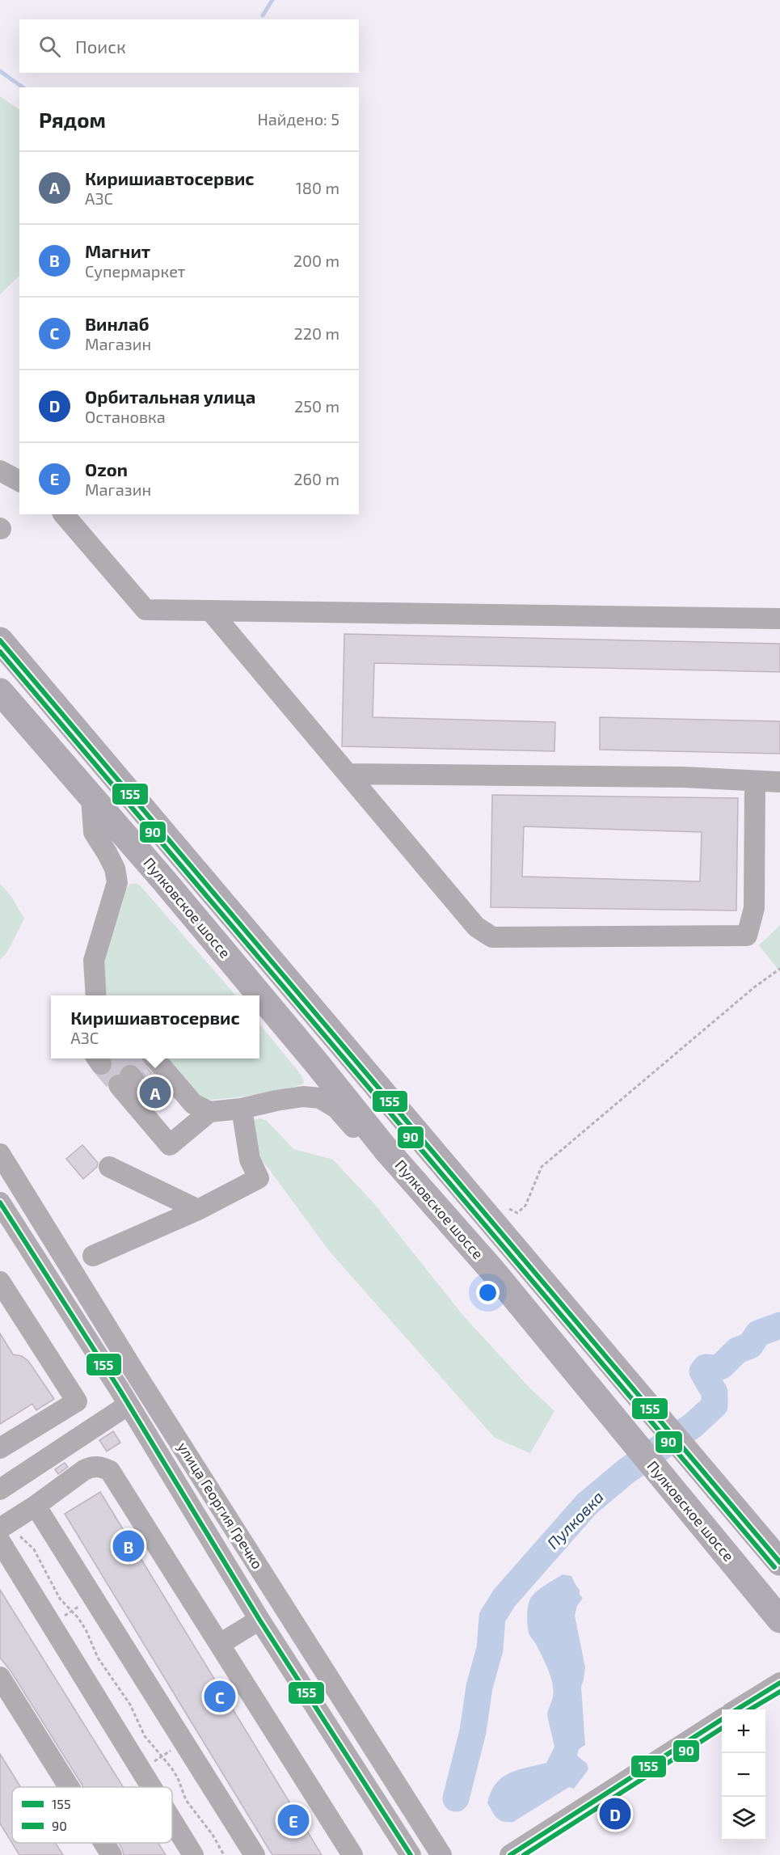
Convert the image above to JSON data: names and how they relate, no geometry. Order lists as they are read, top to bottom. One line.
{"streets":{"highway":["Пулковское шоссе"],"street":["улица Георгия Гречко"]},"water":["Пулковка"],"lines":["transit line 155","transit line 90"],"legend":["155","90"],"page":{"search":"Поиск","heading":["Рядом","Найдено: 5"],"list":[{"mark":"A","name":"Киришиавтосервис","note":"АЗС","value":"180 m"},{"mark":"B","name":"Магнит","note":"Супермаркет","value":"200 m"},{"mark":"C","name":"Винлаб","note":"Магазин","value":"220 m"},{"mark":"D","name":"Орбитальная улица","note":"Остановка","value":"250 m"},{"mark":"E","name":"Ozon","note":"Магазин","value":"260 m"}],"popup":["Киришиавтосервис","АЗС"],"pins":["A","B","C","D","E"],"map_buttons":["+","−"]}}
